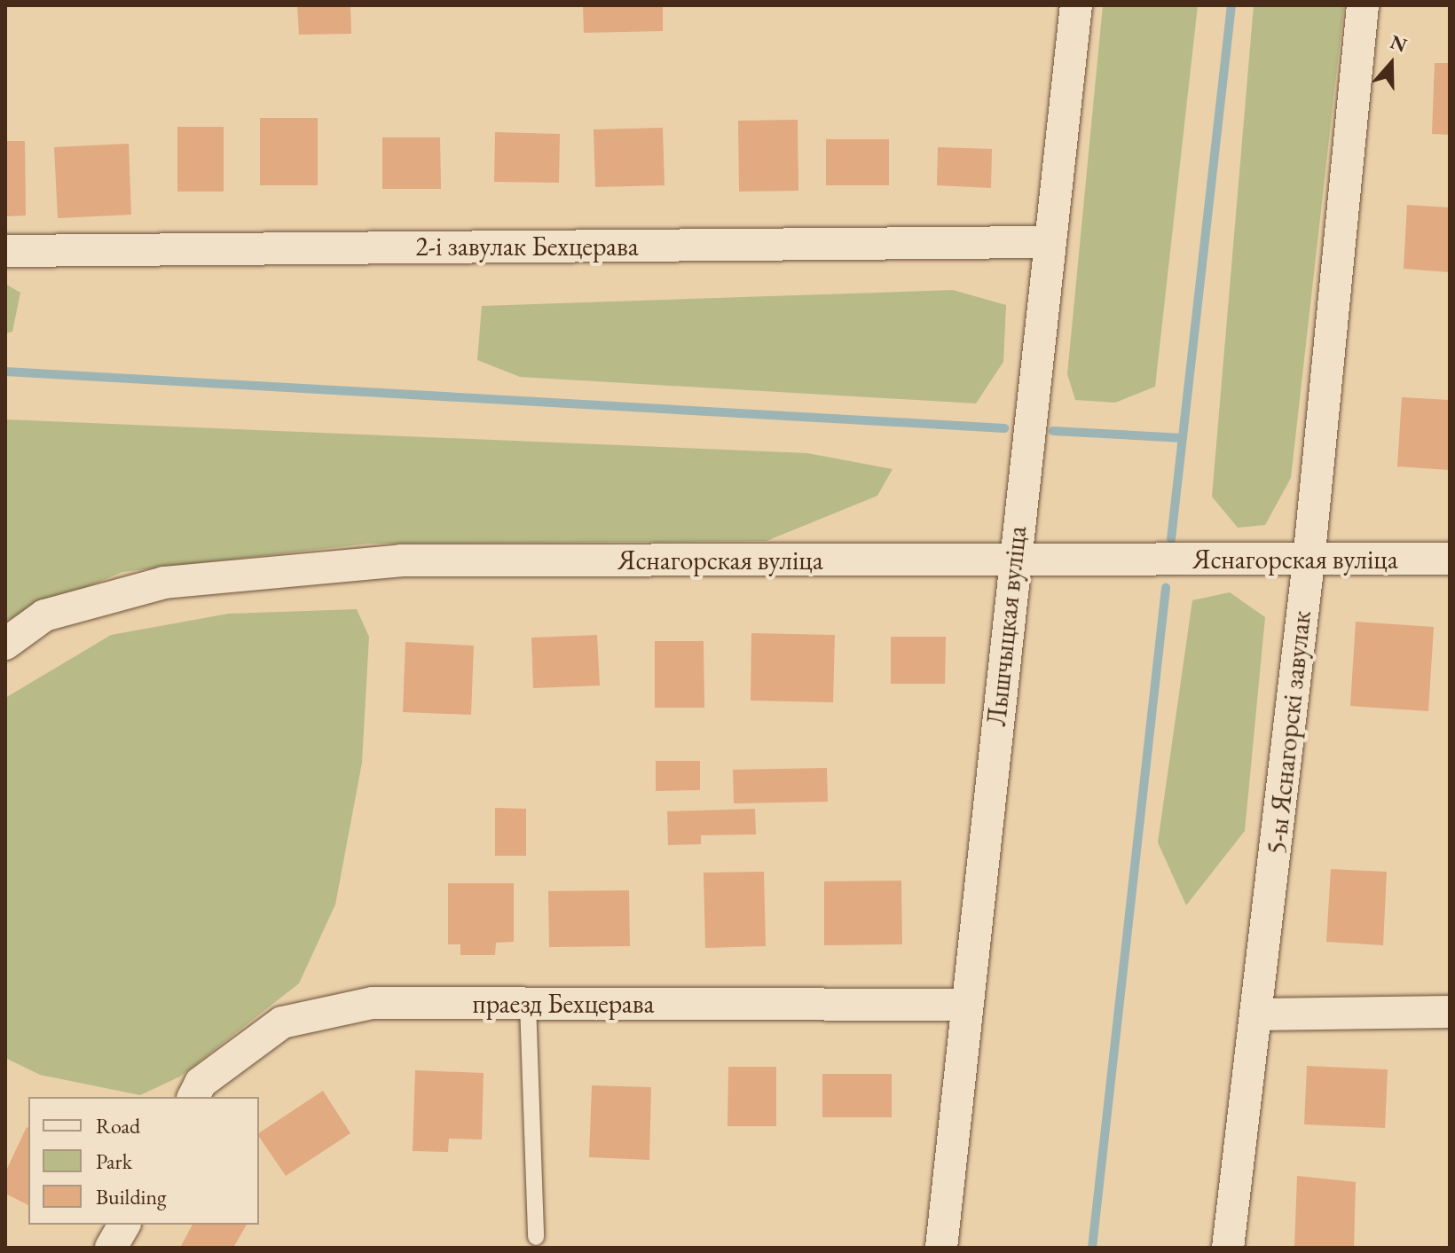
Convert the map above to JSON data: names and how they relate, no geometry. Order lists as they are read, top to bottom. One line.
{"streets":{"street":["2-і завулак Бехцерава","Яснагорская вуліца","Лышчыцкая вуліца","5-ы Яснагорскі завулак","праезд Бехцерава"]},"crossings":[["2-і завулак Бехцерава","Лышчыцкая вуліца"],["Яснагорская вуліца","Лышчыцкая вуліца"],["Яснагорская вуліца","5-ы Яснагорскі завулак"],["Лышчыцкая вуліца","праезд Бехцерава"]],"legend":["Road","Park","Building"],"north":"top"}
